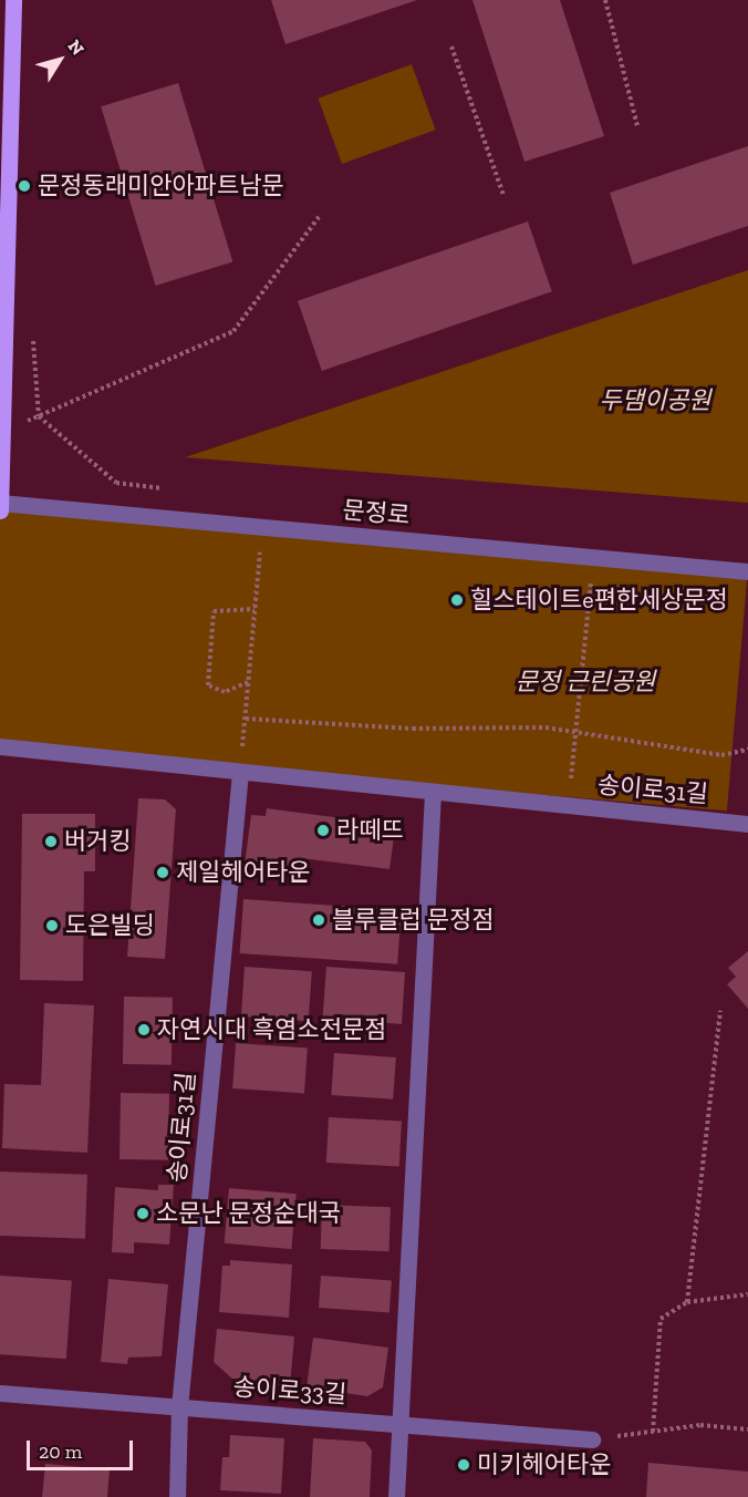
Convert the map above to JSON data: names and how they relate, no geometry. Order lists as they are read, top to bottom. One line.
{"streets":{"street":["문정로","송이로31길","송이로33길"]},"crossings":[["송이로31길","송이로33길"]],"parks":["두댐이공원","문정 근린공원"],"places":["문정동래미안아파트남문","힐스테이트e편한세상문정","라떼뜨","버거킹","제일헤어타운","블루클럽 문정점","도은빌딩","자연시대 흑염소전문점","소문난 문정순대국","미키헤어타운"],"scale_bar":"20 m","north":"top right"}
